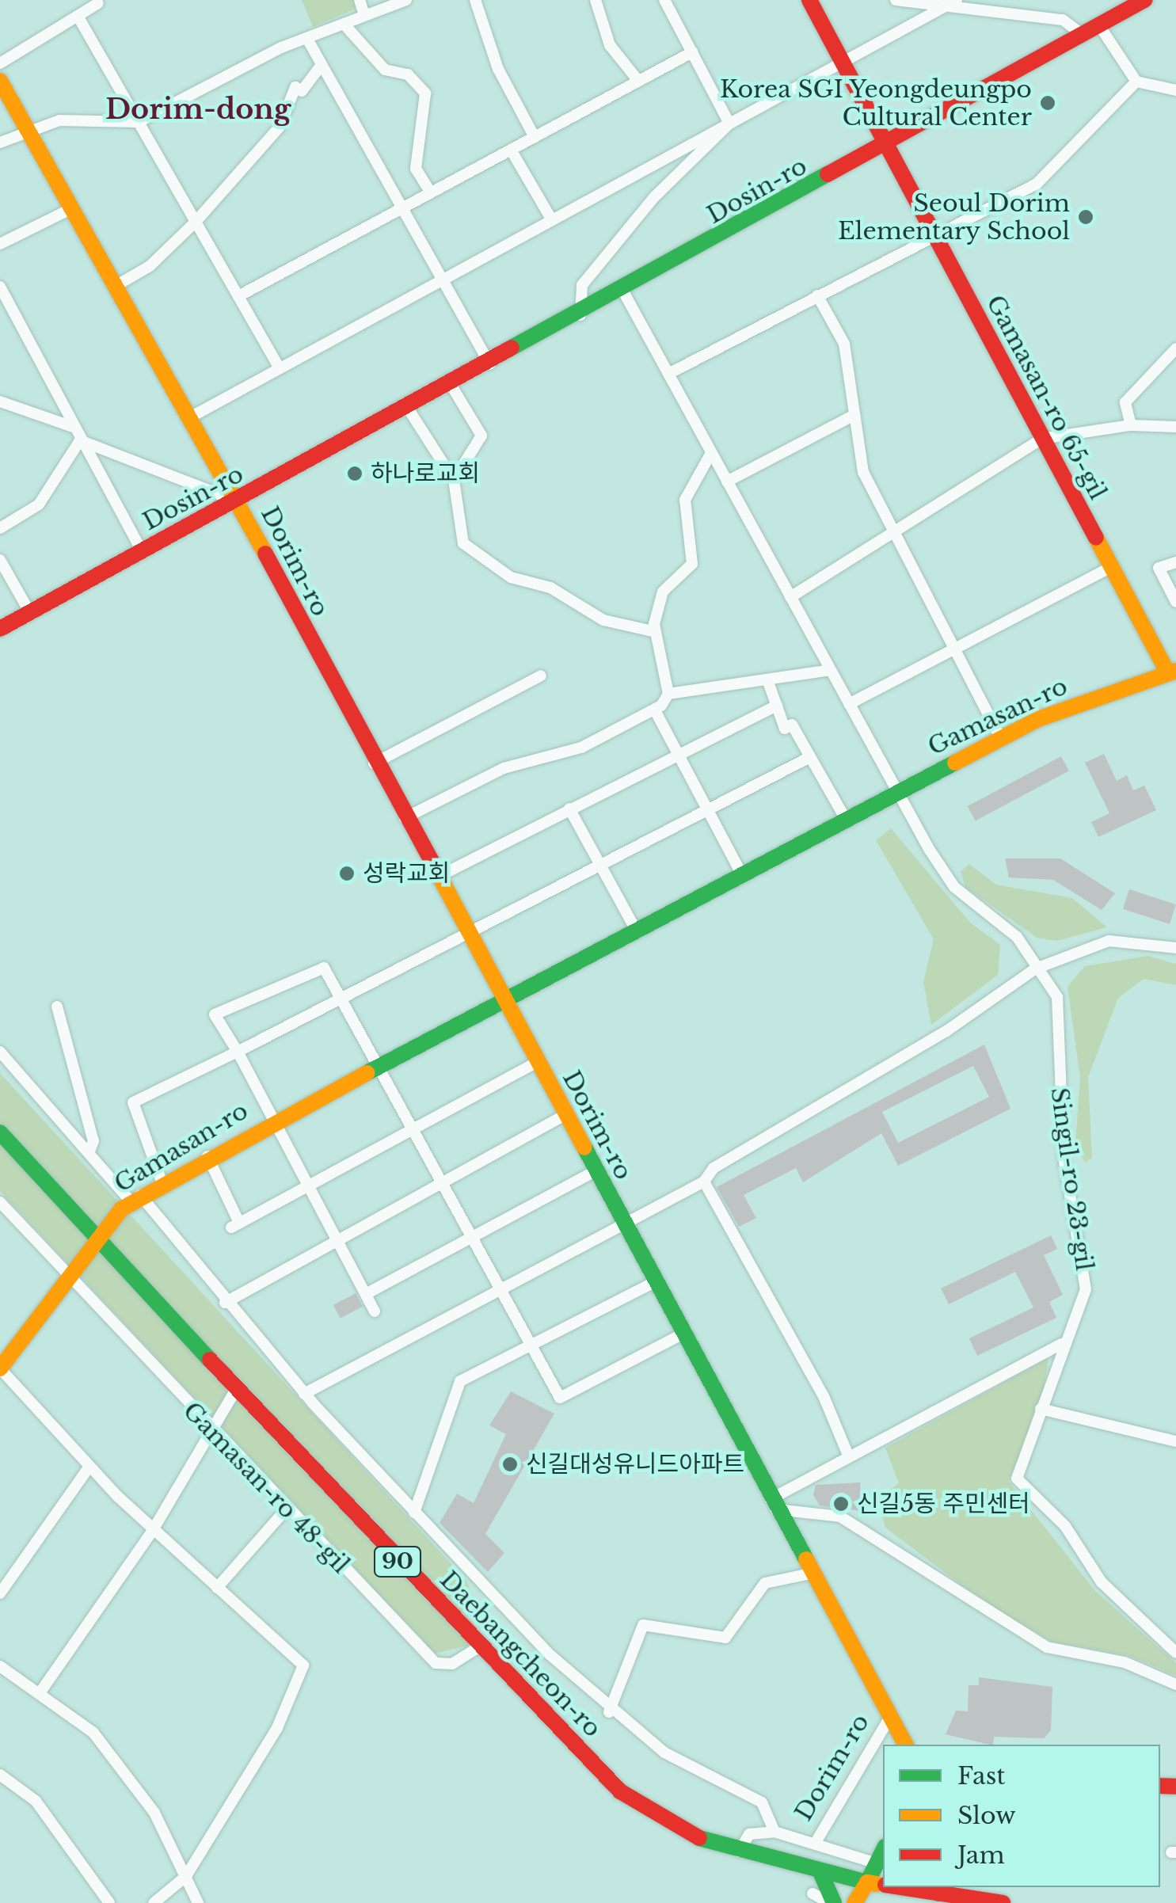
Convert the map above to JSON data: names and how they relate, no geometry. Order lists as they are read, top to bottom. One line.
{"streets":{"main road":["Dosin-ro","Gamasan-ro 65-gil","Dorim-ro","Gamasan-ro","90","Daebangcheon-ro"],"street":["Singil-ro 23-gil","Gamasan-ro 48-gil"]},"crossings":[["Dosin-ro","Gamasan-ro 65-gil"],["Dosin-ro","Dorim-ro"],["Dosin-ro","Singil-ro 23-gil"],["Gamasan-ro 65-gil","Gamasan-ro"],["Dorim-ro","Gamasan-ro"],["Gamasan-ro","Singil-ro 23-gil"],["Gamasan-ro","Gamasan-ro 48-gil"],["Gamasan-ro","Daebangcheon-ro"],["Gamasan-ro 48-gil","Daebangcheon-ro"]],"districts":["Dorim-dong"],"places":["Korea SGI Yeongdeungpo Cultural Center","Seoul Dorim Elementary School","하나로교회","성락교회","신길대성유니드아파트","신길5동 주민센터"],"legend":["Fast","Slow","Jam"]}
